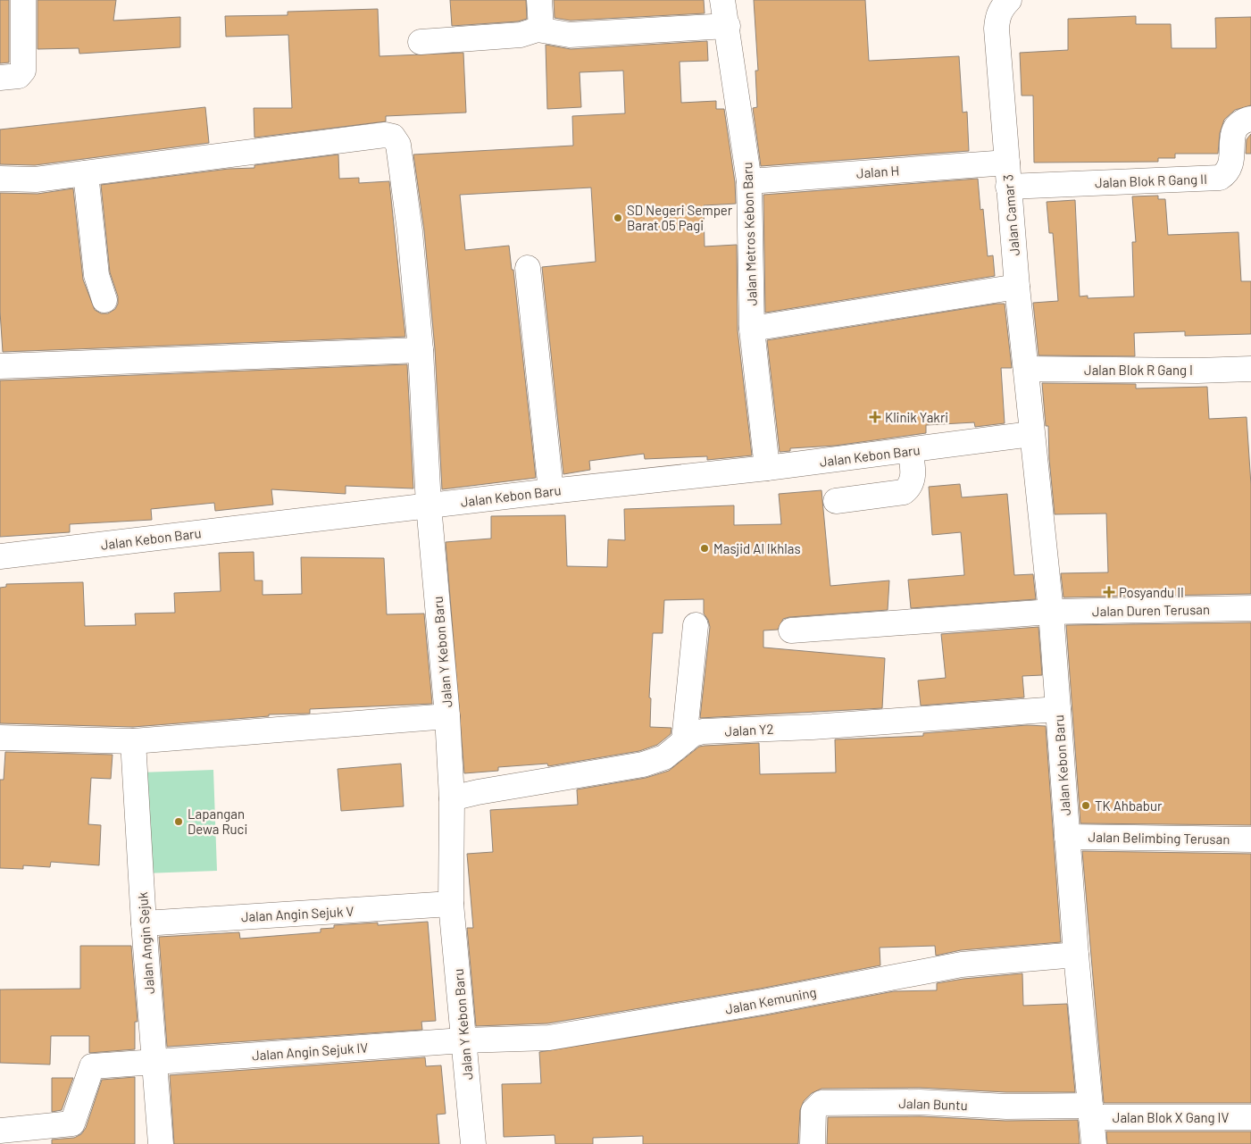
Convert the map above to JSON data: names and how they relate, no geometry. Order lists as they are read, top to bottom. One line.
{"streets":{"street":["Jalan H","Jalan Blok R Gang II","Jalan Camar 3","Jalan Metros Kebon Baru","Jalan Blok R Gang I","Jalan Kebon Baru","Jalan Duren Terusan","Jalan Y Kebon Baru","Jalan Y2","Jalan Belimbing Terusan","Jalan Angin Sejuk V","Jalan Angin Sejuk","Jalan Kemuning","Jalan Angin Sejuk IV","Jalan Buntu","Jalan Blok X Gang IV"]},"crossings":[["Jalan H","Jalan Camar 3"],["Jalan H","Jalan Metros Kebon Baru"],["Jalan Blok R Gang II","Jalan Camar 3"],["Jalan Camar 3","Jalan Blok R Gang I"],["Jalan Camar 3","Jalan Kebon Baru"],["Jalan Metros Kebon Baru","Jalan Kebon Baru"],["Jalan Kebon Baru","Jalan Duren Terusan"],["Jalan Kebon Baru","Jalan Y Kebon Baru"],["Jalan Kebon Baru","Jalan Y2"],["Jalan Kebon Baru","Jalan Belimbing Terusan"],["Jalan Kebon Baru","Jalan Kemuning"],["Jalan Kebon Baru","Jalan Buntu"],["Jalan Kebon Baru","Jalan Blok X Gang IV"],["Jalan Y Kebon Baru","Jalan Y2"],["Jalan Y Kebon Baru","Jalan Angin Sejuk V"],["Jalan Y Kebon Baru","Jalan Kemuning"],["Jalan Y Kebon Baru","Jalan Angin Sejuk IV"],["Jalan Angin Sejuk V","Jalan Angin Sejuk"],["Jalan Angin Sejuk","Jalan Angin Sejuk IV"],["Jalan Kemuning","Jalan Angin Sejuk IV"],["Jalan Buntu","Jalan Blok X Gang IV"]],"places":{"other":["SD Negeri Semper Barat 05 Pagi","Masjid Al Ikhlas","TK Ahbabur","Lapangan Dewa Ruci"],"health":["Klinik Yakri","Posyandu II"]}}
